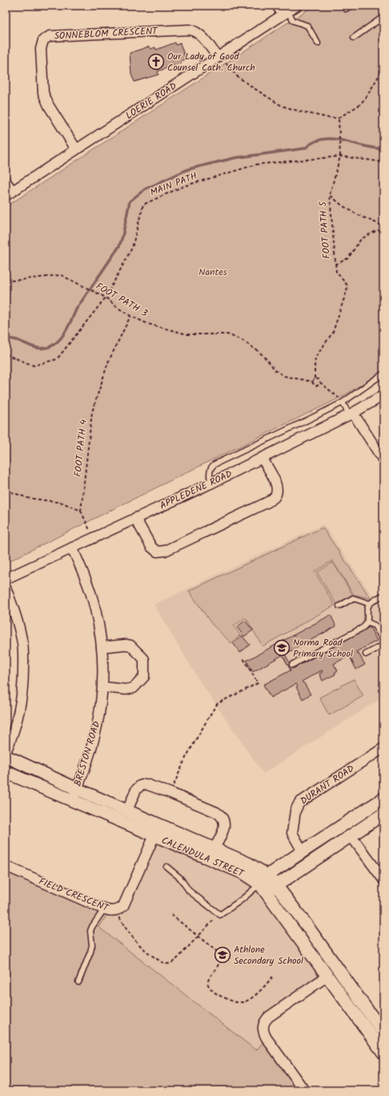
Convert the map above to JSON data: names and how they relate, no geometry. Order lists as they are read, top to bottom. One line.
{"streets":{"street":["SONNEBLOM CRESCENT","LOERIE ROAD","APPLEDENE ROAD","BRESTON ROAD","DURANT ROAD","CALENDULA STREET","FIELD CRESCENT"],"path":["MAIN PATH","FOOT PATH 5","FOOT PATH 3","FOOT PATH 4"]},"crossings":[["SONNEBLOM CRESCENT","LOERIE ROAD"],["MAIN PATH","FOOT PATH 5"],["MAIN PATH","FOOT PATH 3"],["FOOT PATH 5","FOOT PATH 3"],["FOOT PATH 3","FOOT PATH 4"],["APPLEDENE ROAD","BRESTON ROAD"],["BRESTON ROAD","CALENDULA STREET"],["CALENDULA STREET","FIELD CRESCENT"]],"parks":["Nantes"],"places":{"church":["Our Lady of Good Counsel Cath. Church"],"school or university":["Norma Road Primary School","Athlone Secondary School"]}}
